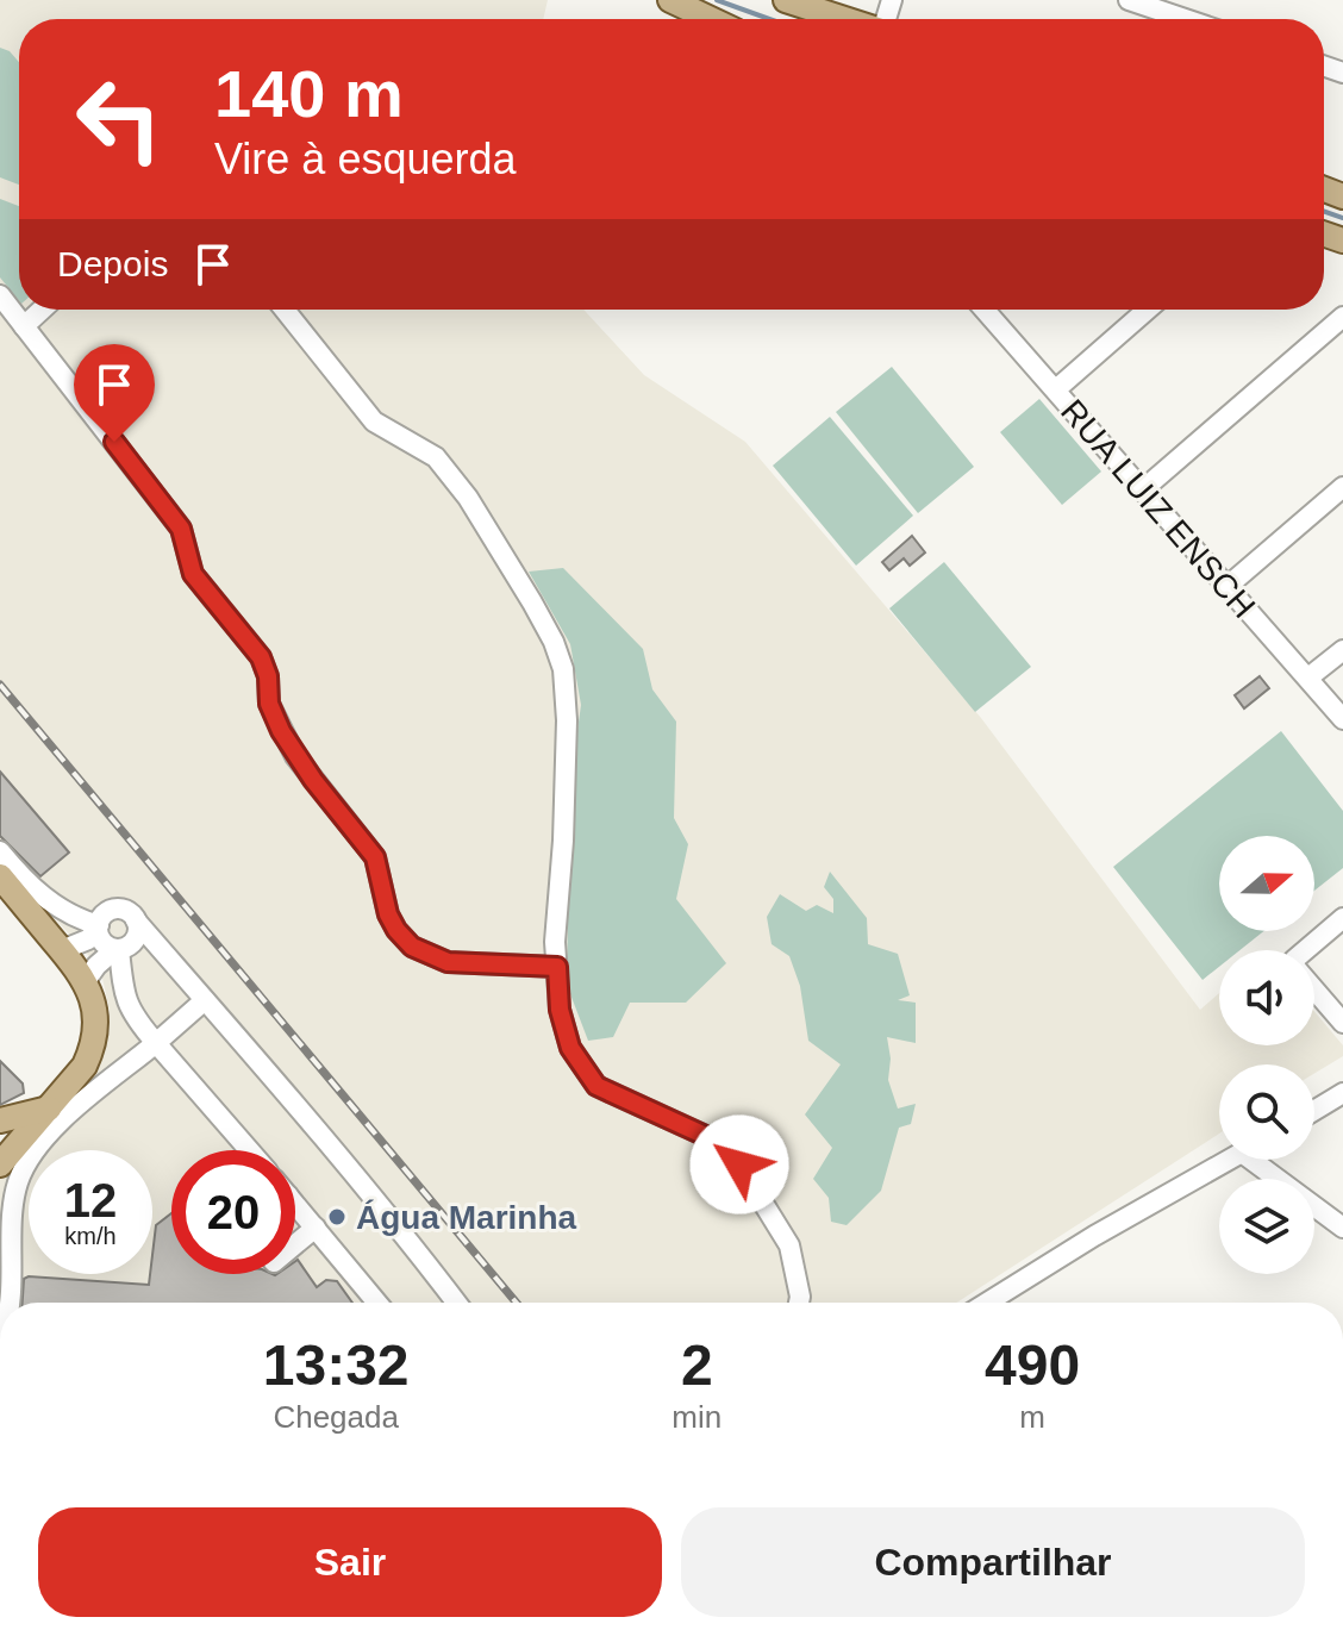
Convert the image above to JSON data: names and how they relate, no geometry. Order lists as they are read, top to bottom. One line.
{"streets":{"street":["RUA LUIZ ENSCH"]},"places":["Água Marinha"],"north":"right","page":{"turn":["140 m","Vire à esquerda"],"then":"Depois","speed":"12 km/h","limit":"20","eta":["13:32","Chegada","2","min","490","m"],"buttons":["Sair","Compartilhar"]}}
